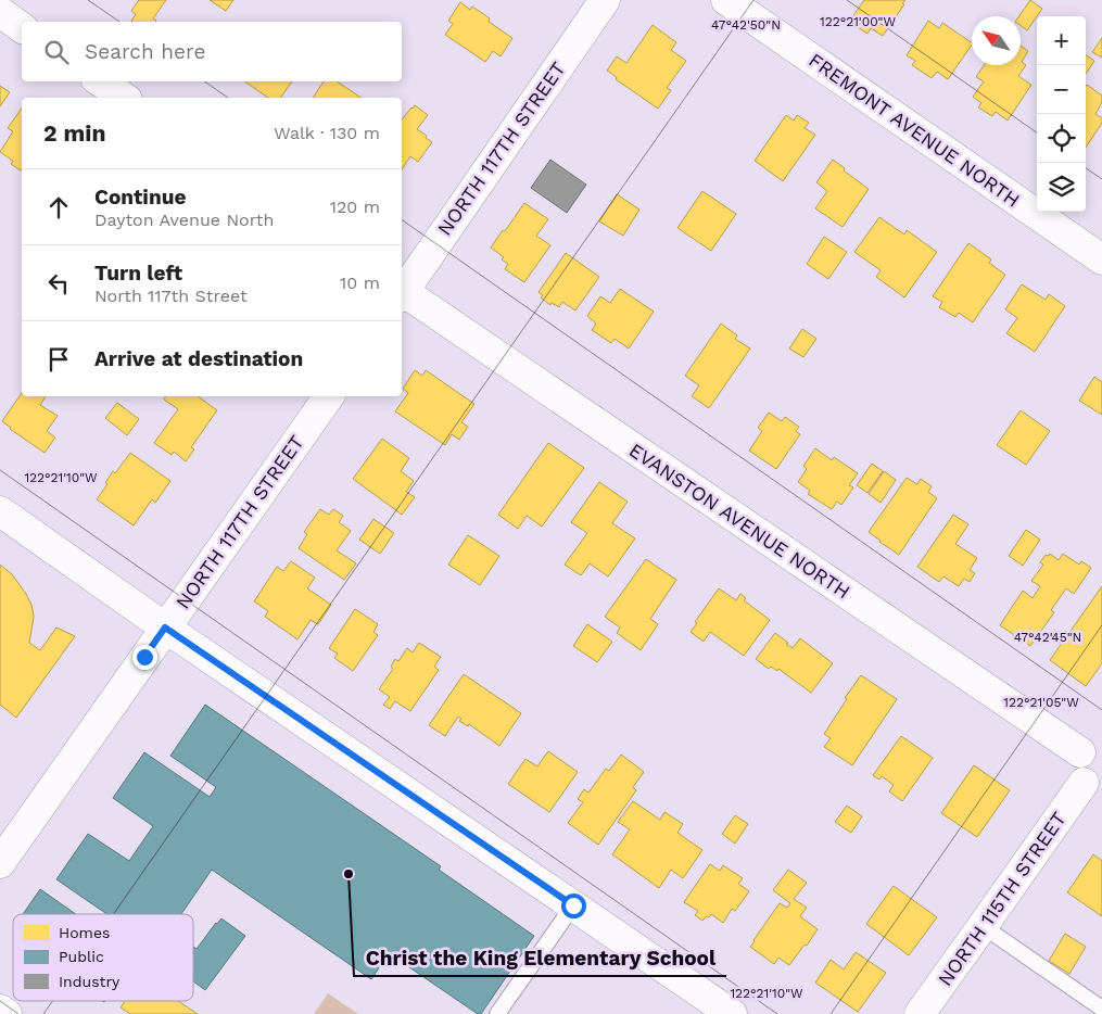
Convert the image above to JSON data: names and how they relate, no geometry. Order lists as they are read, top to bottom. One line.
{"streets":{"street":["FREMONT AVENUE NORTH","NORTH 117TH STREET","EVANSTON AVENUE NORTH","NORTH 115TH STREET"]},"places":["Christ the King Elementary School"],"legend":["Homes","Public","Industry"],"north":"top left","page":{"map_buttons":["+","−"],"search":"Search here","heading":["2 min","Walk · 130 m"],"list":[["Continue","Dayton Avenue North","120 m"],["Turn left","North 117th Street","10 m"],"Arrive at destination"]},"coordinates":["122°21'00\"W","47°42'50\"N","122°21'10\"W","47°42'45\"N","122°21'05\"W"]}
